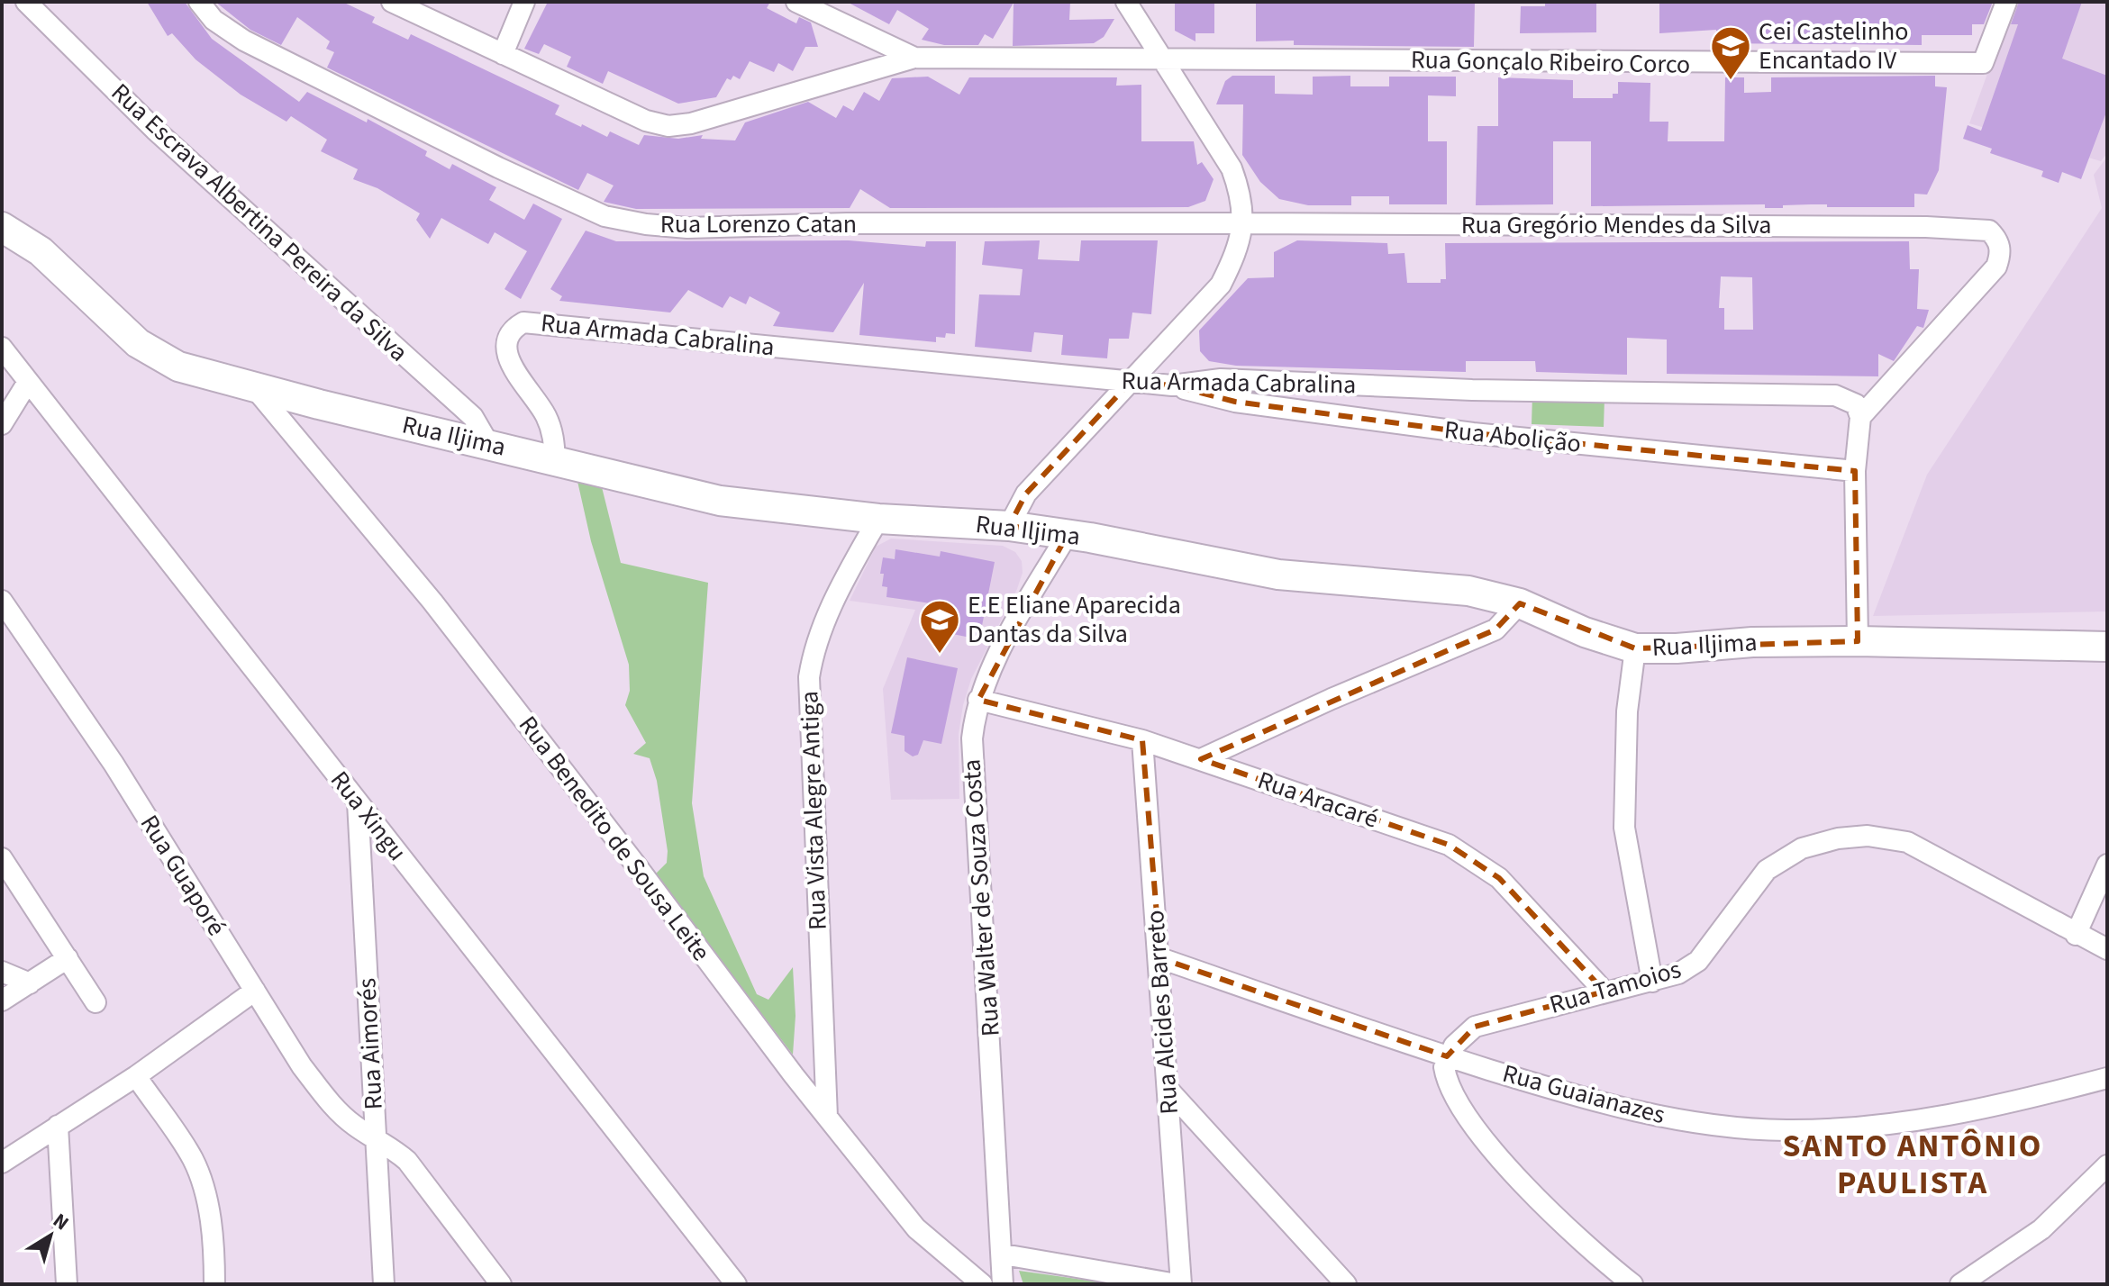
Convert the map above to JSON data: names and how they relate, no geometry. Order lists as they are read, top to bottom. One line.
{"streets":{"main road":["Rua Iljima"],"street":["Rua Gonçalo Ribeiro Corco","Rua Escrava Albertina Pereira da Silva","Rua Lorenzo Catan","Rua Gregório Mendes da Silva","Rua Armada Cabralina","Rua Abolição","Rua Aracaré","Rua Vista Alegre Antiga","Rua Xingu","Rua Benedito de Sousa Leite","Rua Guaporé","Rua Walter de Souza Costa","Rua Tamoios","Rua Alcides Barreto","Rua Aimorés","Rua Guaianazes"]},"crossings":[["Rua Escrava Albertina Pereira da Silva","Rua Iljima"],["Rua Lorenzo Catan","Rua Gregório Mendes da Silva"],["Rua Gregório Mendes da Silva","Rua Armada Cabralina"],["Rua Armada Cabralina","Rua Iljima"],["Rua Armada Cabralina","Rua Abolição"],["Rua Iljima","Rua Vista Alegre Antiga"],["Rua Iljima","Rua Benedito de Sousa Leite"],["Rua Iljima","Rua Walter de Souza Costa"],["Rua Aracaré","Rua Walter de Souza Costa"],["Rua Aracaré","Rua Tamoios"],["Rua Aracaré","Rua Alcides Barreto"],["Rua Vista Alegre Antiga","Rua Benedito de Sousa Leite"],["Rua Xingu","Rua Aimorés"],["Rua Guaporé","Rua Aimorés"],["Rua Tamoios","Rua Guaianazes"],["Rua Alcides Barreto","Rua Guaianazes"]],"districts":["SANTO ANTÔNIO PAULISTA"],"places":{"school or university":["Cei Castelinho Encantado IV","E.E Eliane Aparecida Dantas da Silva"]},"north":"top right"}
